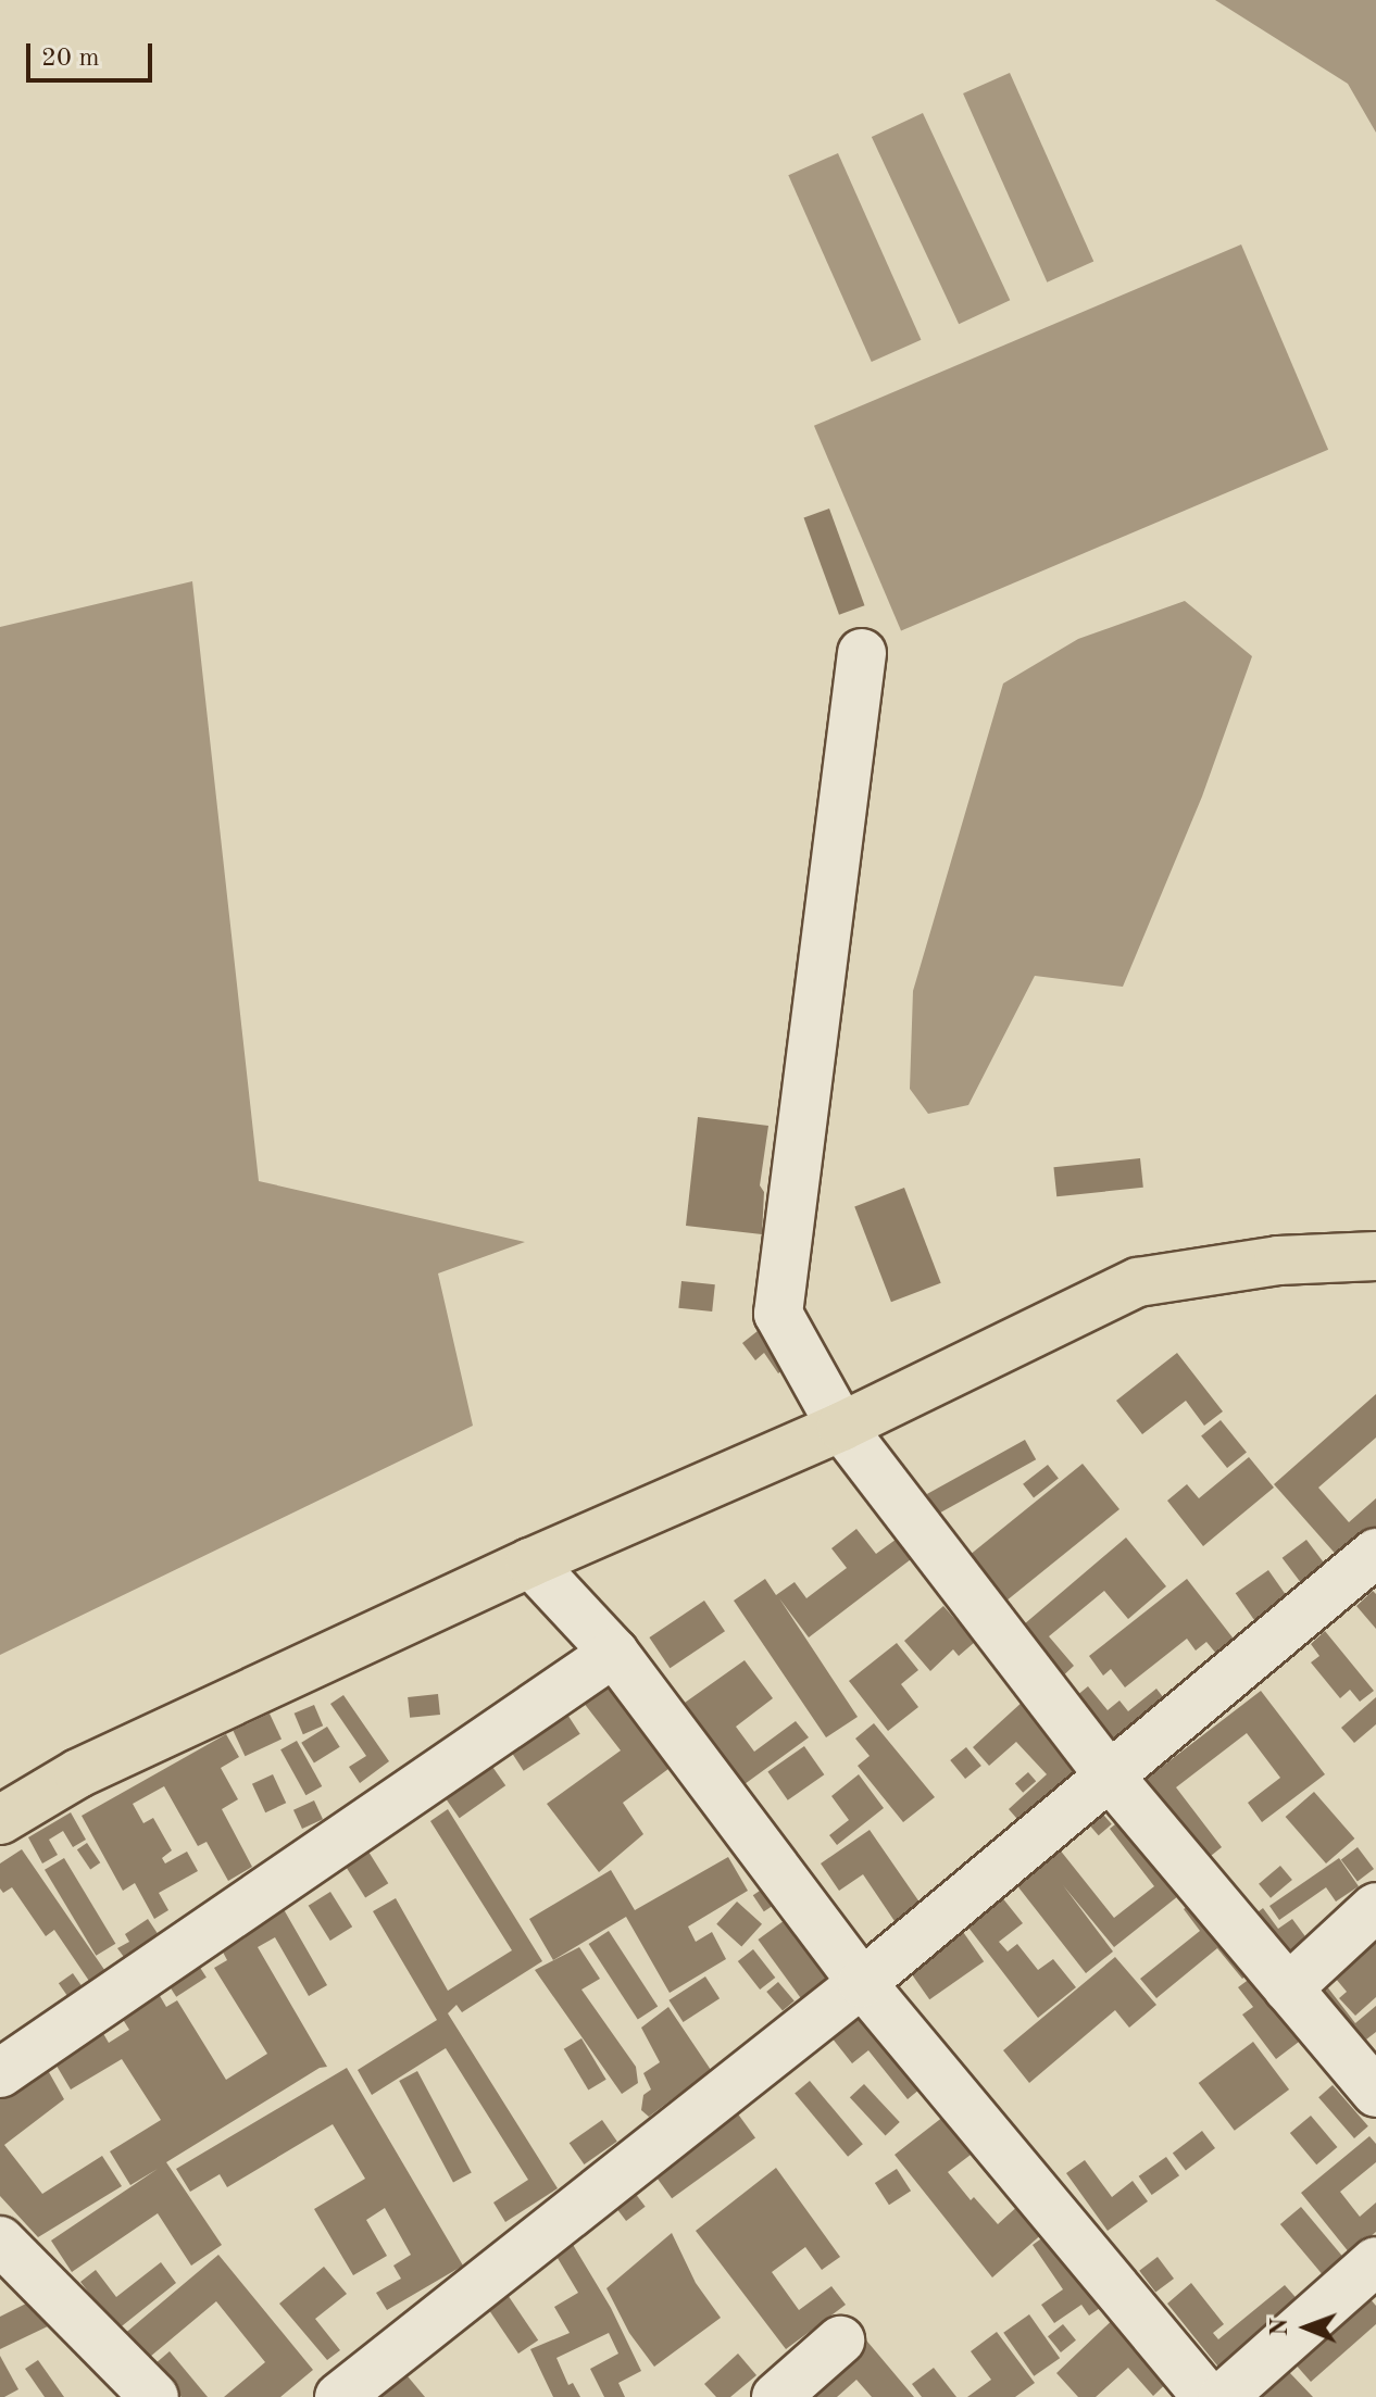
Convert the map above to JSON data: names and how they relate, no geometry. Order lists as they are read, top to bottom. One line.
{"scale_bar":"20 m","north":"left"}
